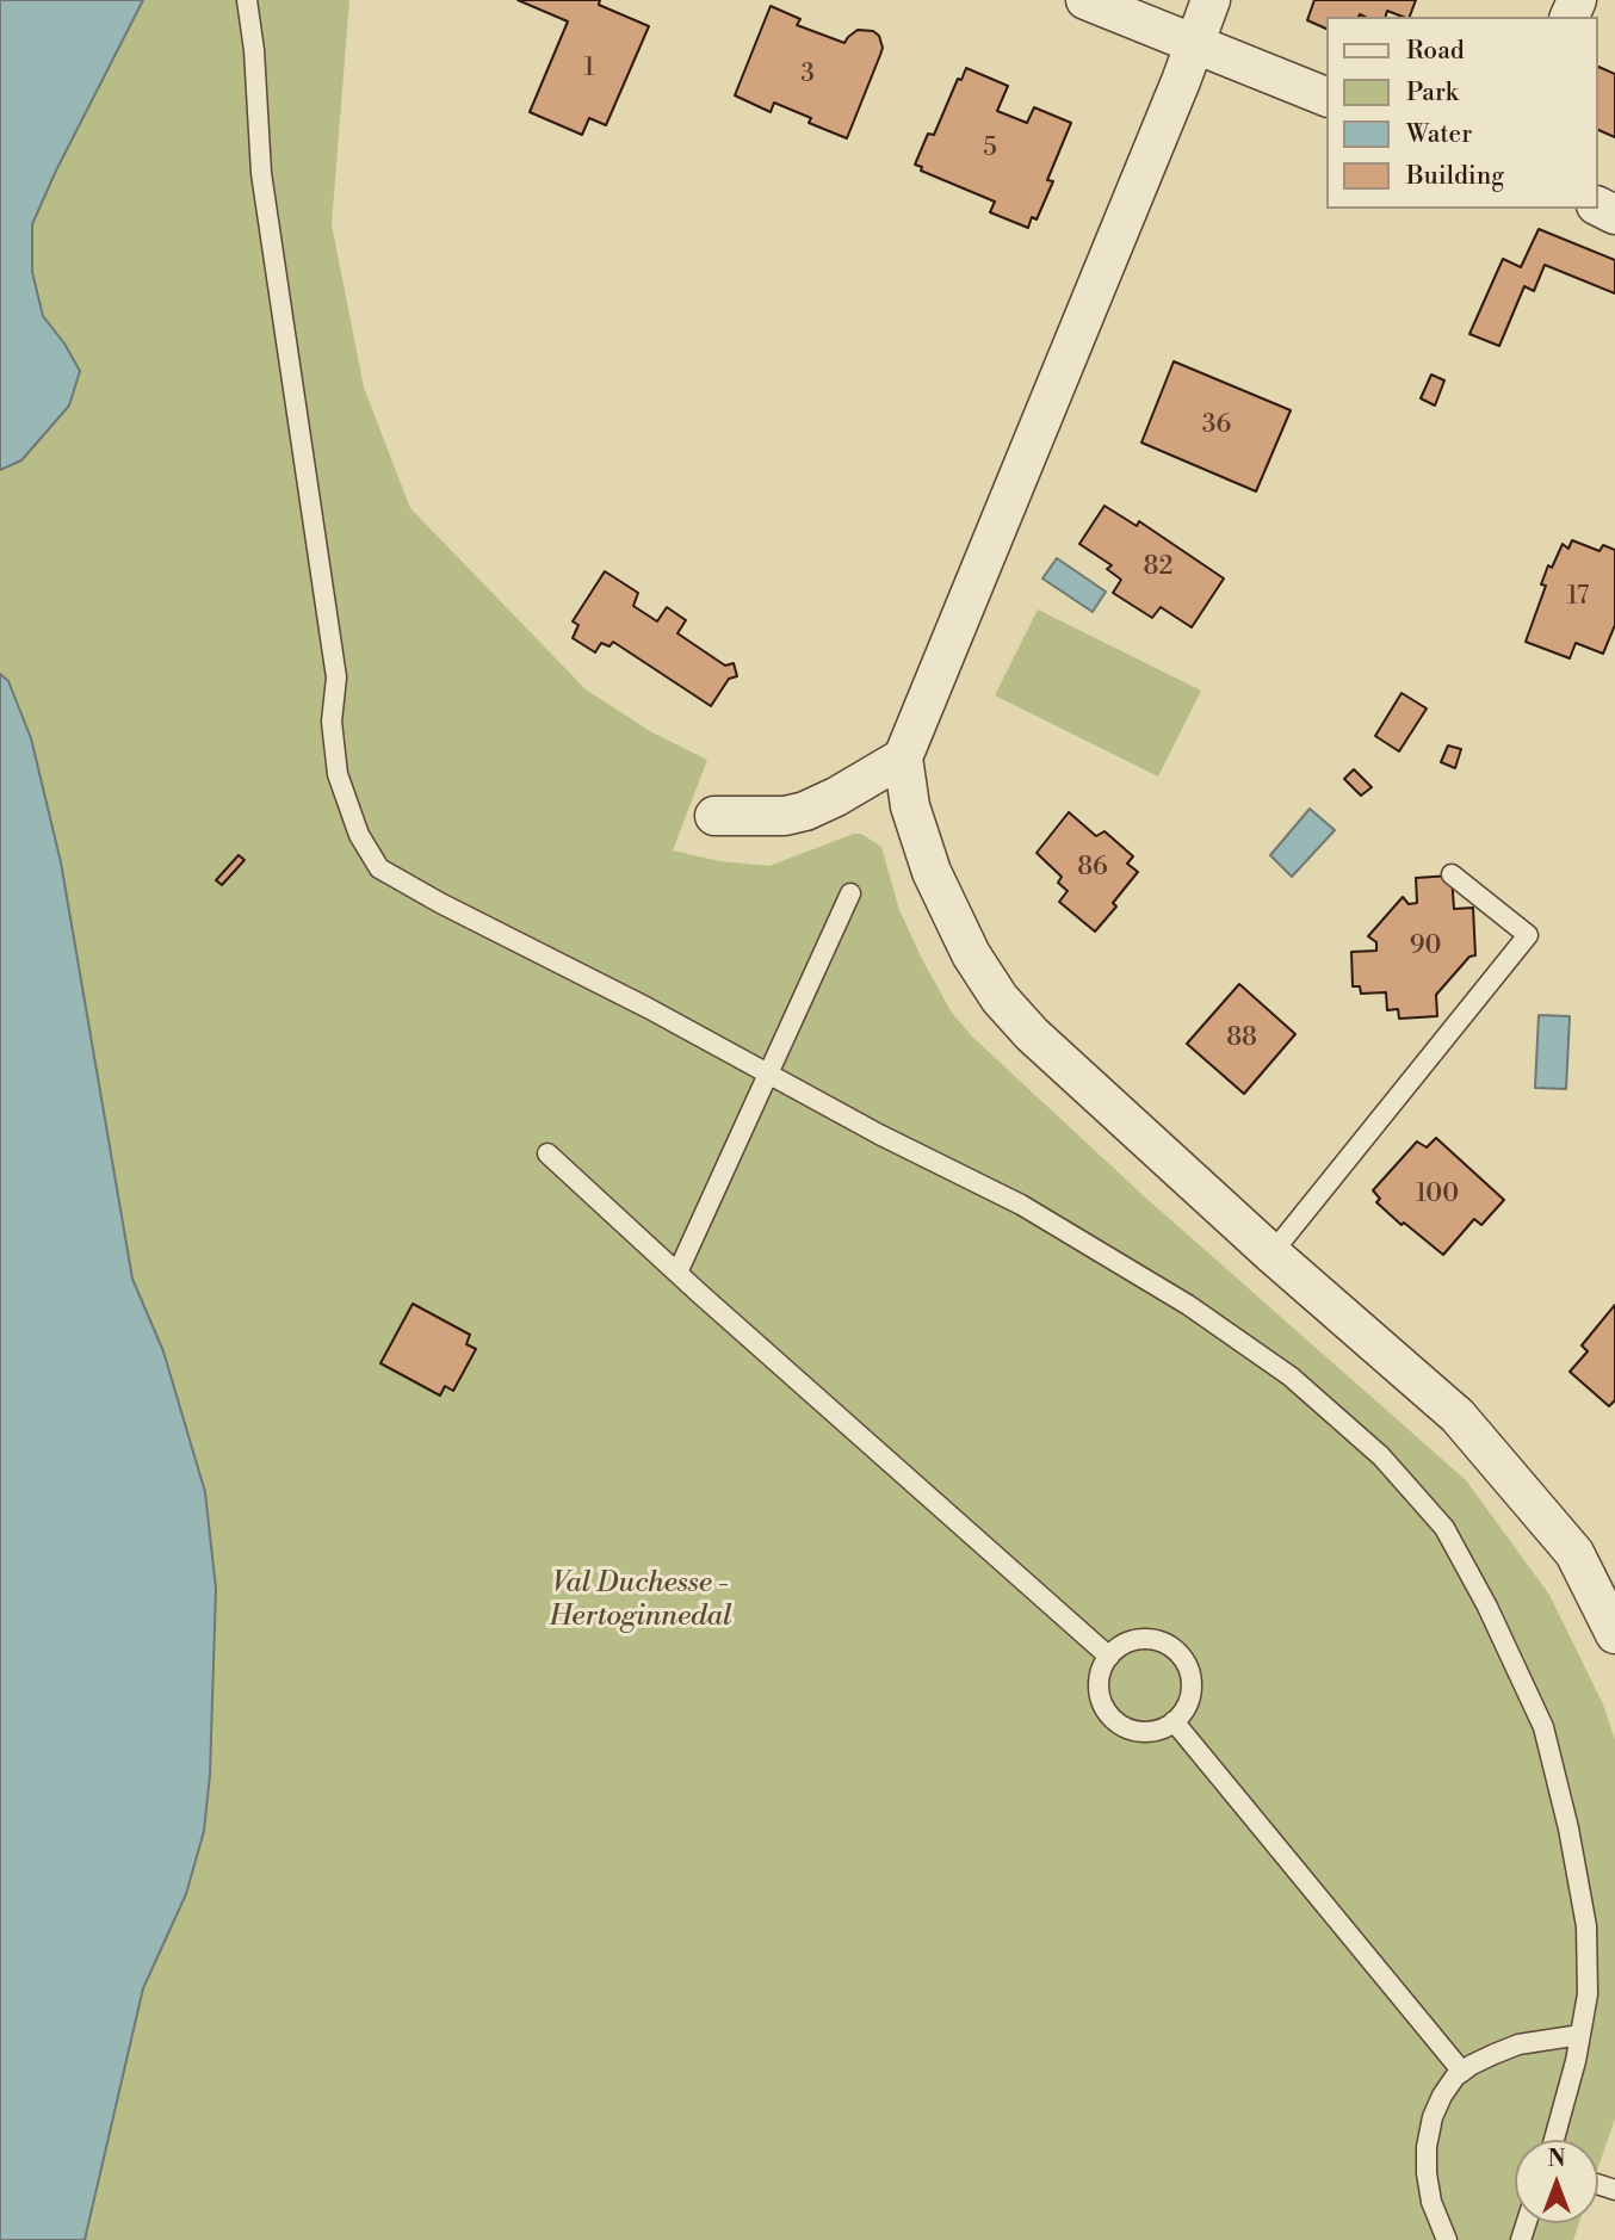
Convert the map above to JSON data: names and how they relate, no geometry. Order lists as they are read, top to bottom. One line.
{"parks":["Val Duchesse - Hertoginnedal"],"house_numbers":["1","3","5","36","82","17","86","90","88","100"],"legend":["Road","Park","Water","Building"],"north":"top"}
